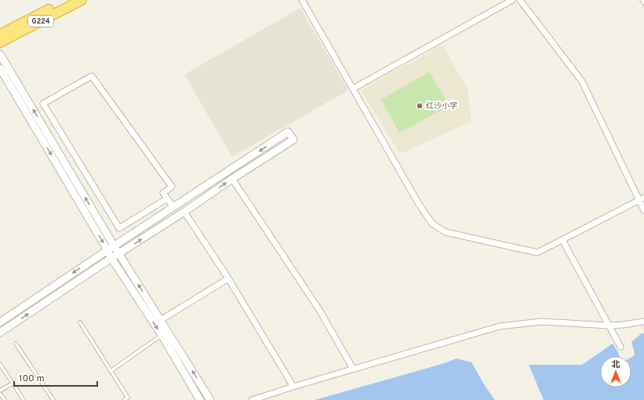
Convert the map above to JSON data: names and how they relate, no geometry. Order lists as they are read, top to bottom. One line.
{"streets":{"highway":["G224"]},"places":["红沙小学"],"scale_bar":"100 m","north":"top"}
